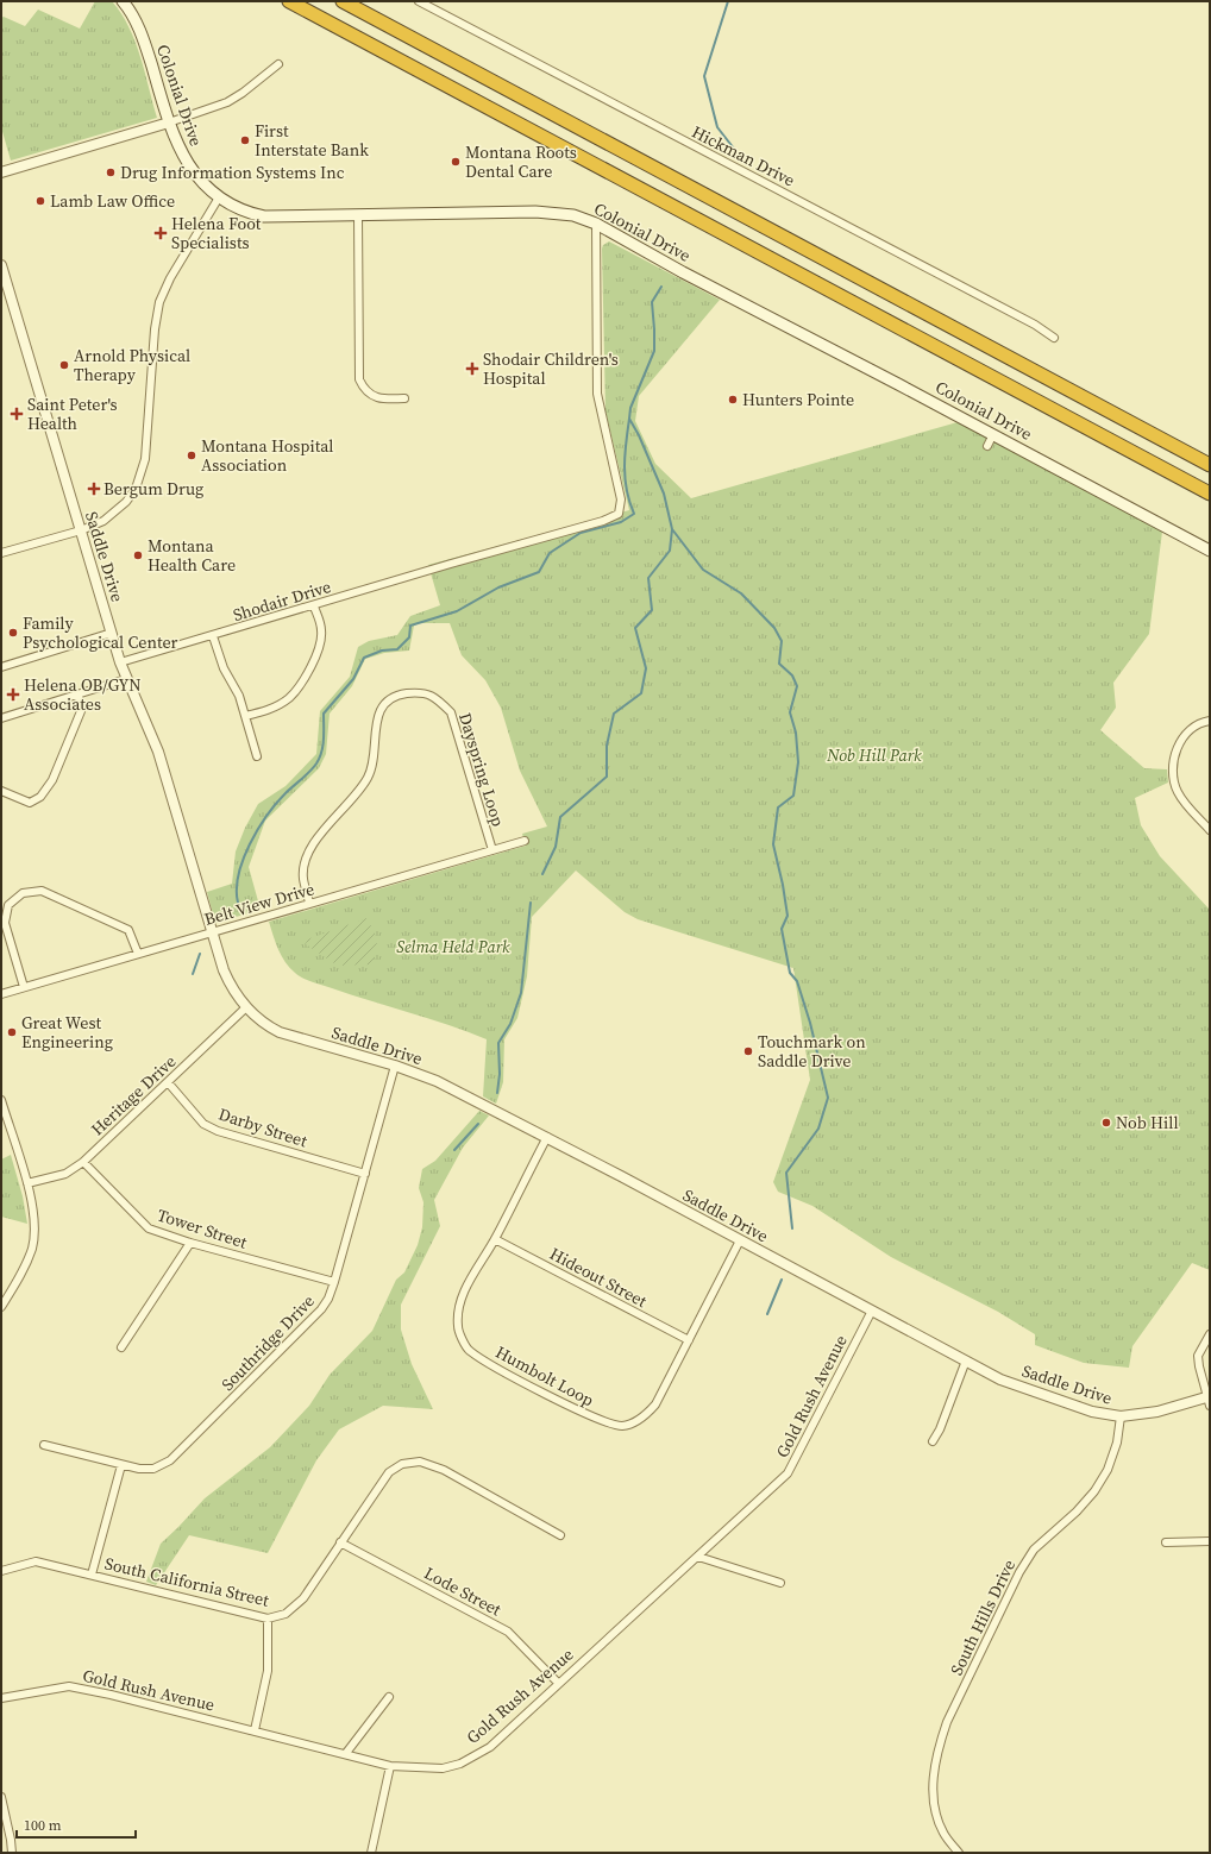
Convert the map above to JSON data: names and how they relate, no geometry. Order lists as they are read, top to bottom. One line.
{"streets":{"main road":["Colonial Drive"],"street":["Hickman Drive","Saddle Drive","Shodair Drive","Dayspring Loop","Belt View Drive","Heritage Drive","Darby Street","Tower Street","Hideout Street","Southridge Drive","Humbolt Loop","Gold Rush Avenue","South California Street","Lode Street","South Hills Drive"]},"crossings":[["Colonial Drive","Shodair Drive"],["Saddle Drive","Shodair Drive"],["Saddle Drive","Belt View Drive"],["Saddle Drive","Heritage Drive"],["Saddle Drive","Southridge Drive"],["Saddle Drive","Humbolt Loop"],["Saddle Drive","Gold Rush Avenue"],["Saddle Drive","South Hills Drive"],["Dayspring Loop","Belt View Drive"],["Heritage Drive","Darby Street"],["Heritage Drive","Tower Street"],["Darby Street","Southridge Drive"],["Tower Street","Southridge Drive"],["Hideout Street","Humbolt Loop"],["Gold Rush Avenue","Lode Street"],["South California Street","Lode Street"]],"parks":["Nob Hill Park","Selma Held Park"],"places":{"other":["First Interstate Bank","Montana Roots Dental Care","Drug Information Systems Inc","Lamb Law Office","Arnold Physical Therapy","Hunters Pointe","Montana Hospital Association","Montana Health Care","Family Psychological Center","Great West Engineering","Touchmark on Saddle Drive","Nob Hill"],"health":["Helena Foot Specialists","Shodair Children's Hospital","Saint Peter's Health","Bergum Drug","Helena OB/GYN Associates"]},"scale_bar":"100 m"}
